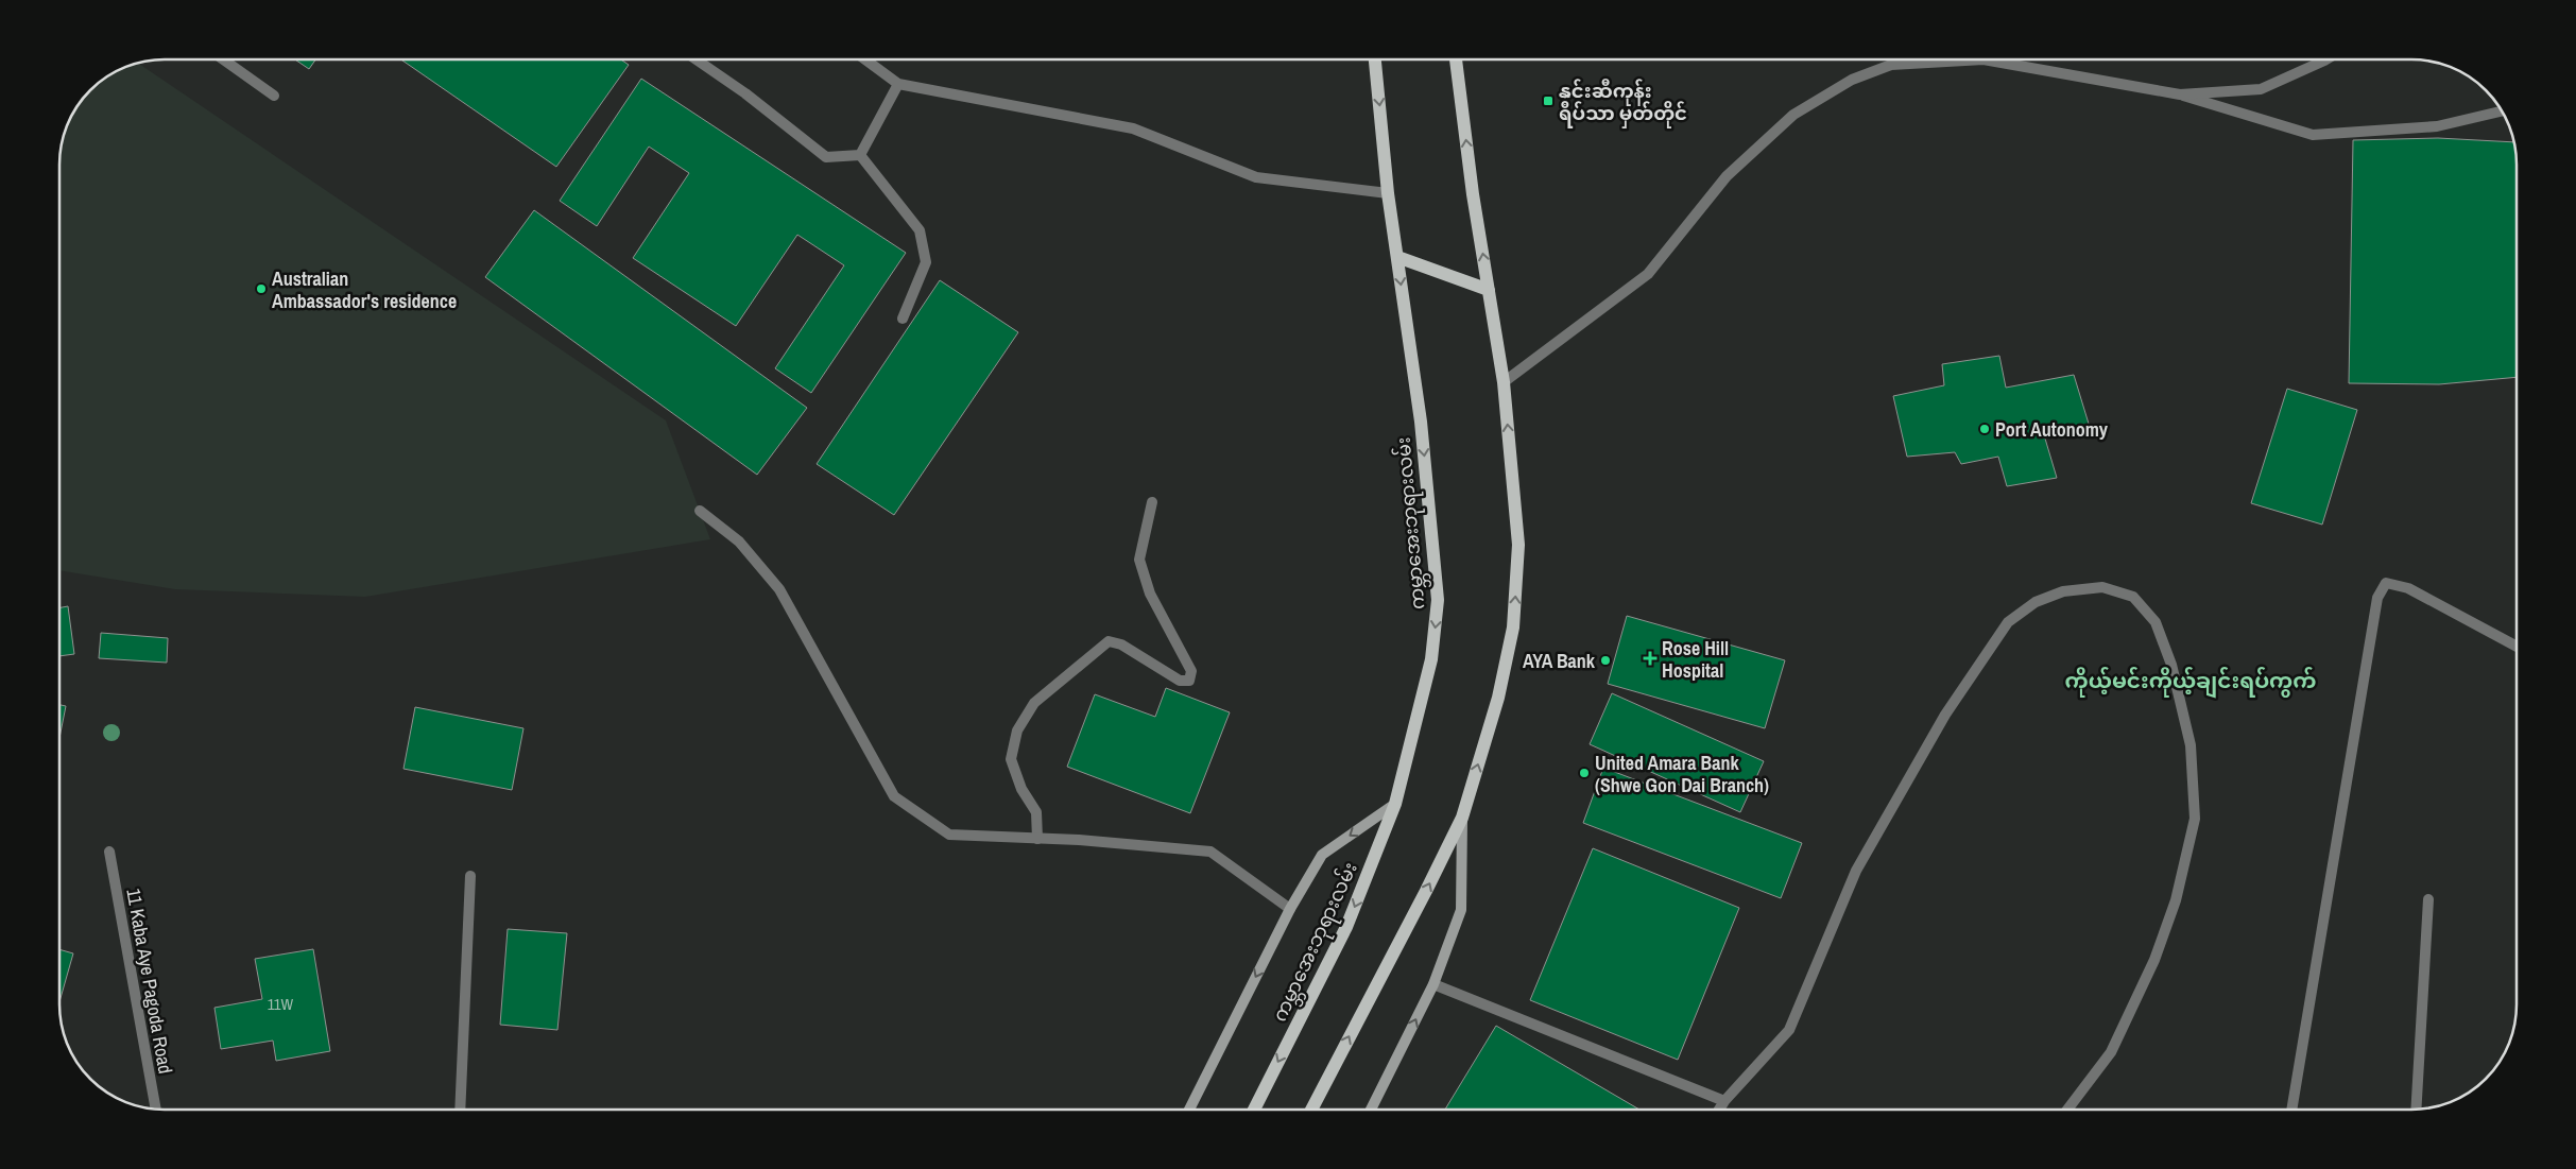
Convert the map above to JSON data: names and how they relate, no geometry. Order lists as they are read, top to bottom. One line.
{"streets":{"main road":["ကမ္ဘာအေးဘုရားလမ်း"],"street":["11 Kaba Aye Pagoda Road"]},"districts":["ကိုယ့်မင်းကိုယ့်ချင်းရပ်ကွက်"],"places":{"transit":["နှင်းဆီကုန်း ရိပ်သာ မှတ်တိုင်"],"other":["Australian Ambassador's residence","Port Autonomy","AYA Bank","United Amara Bank (Shwe Gon Dai Branch)"],"health":["Rose Hill Hospital"]},"house_numbers":["11W"]}
